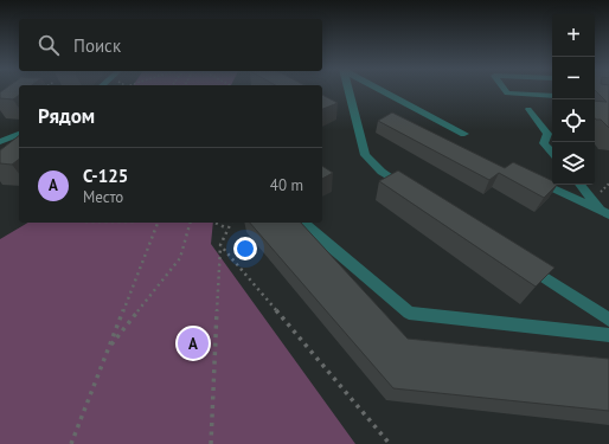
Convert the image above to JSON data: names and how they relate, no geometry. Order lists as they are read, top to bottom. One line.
{"page":{"map_buttons":["+","−"],"search":"Поиск","heading":"Рядом","list":[{"mark":"A","name":"С-125","note":"Место","value":"40 m"}],"pins":"A"}}
